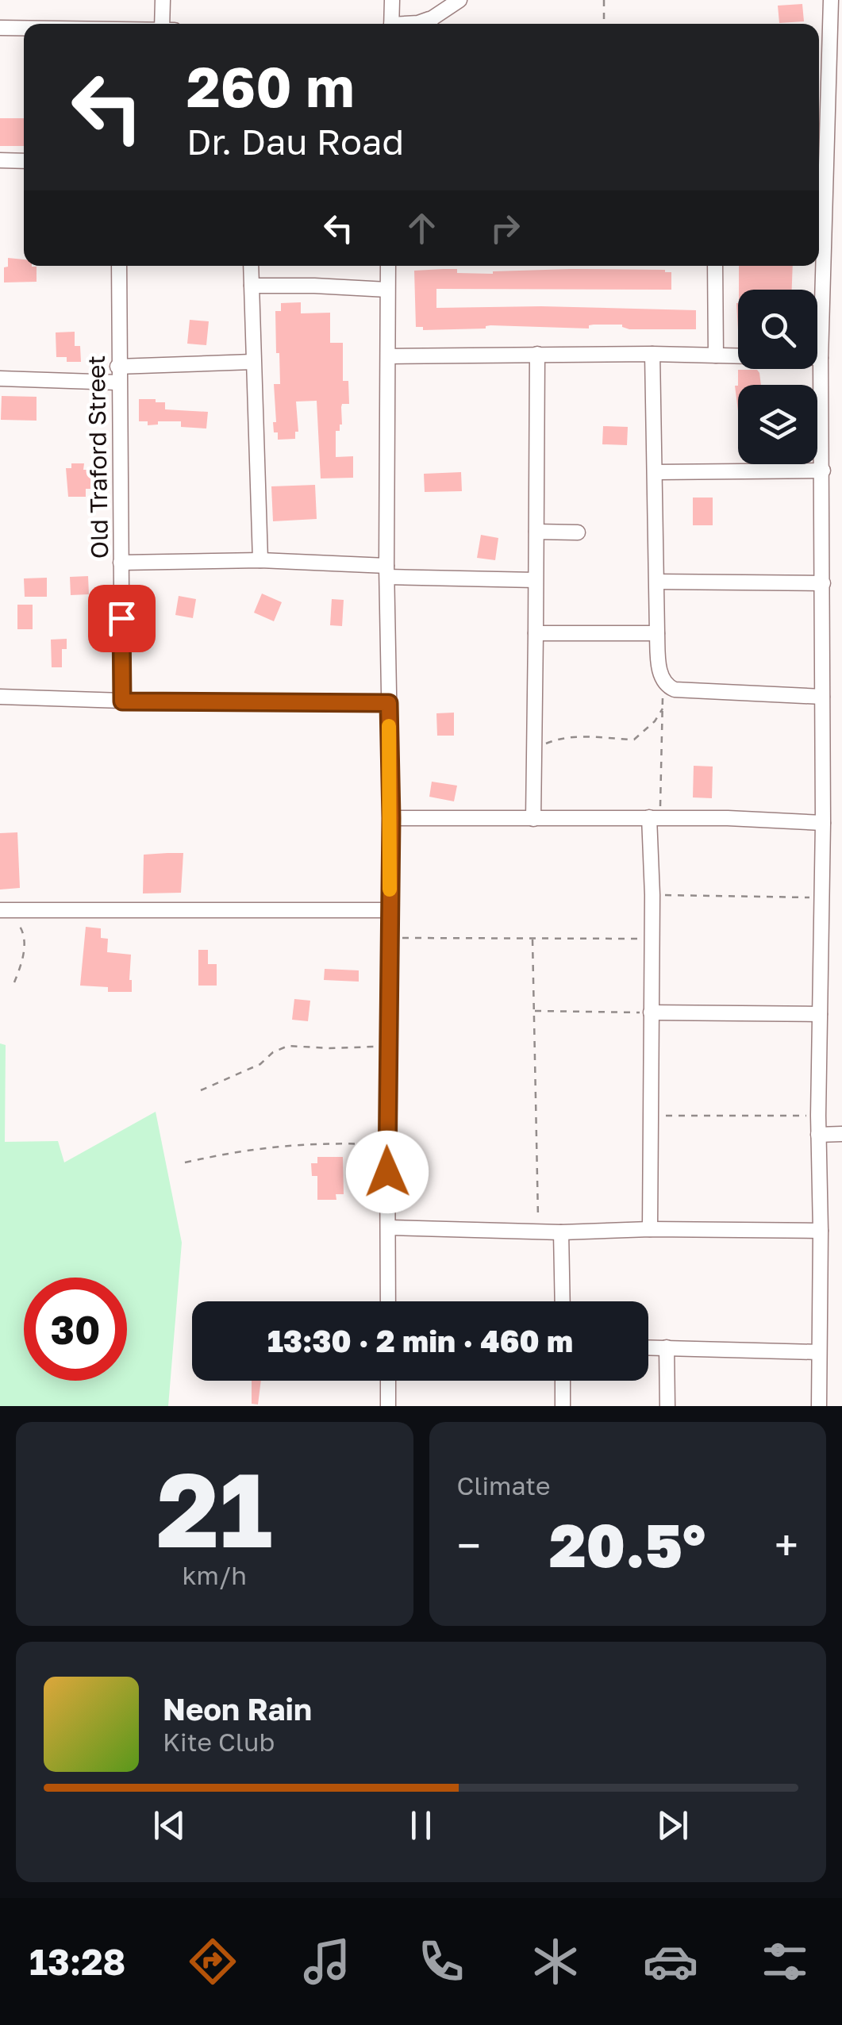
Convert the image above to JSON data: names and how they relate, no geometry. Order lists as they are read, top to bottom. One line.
{"streets":{"street":["Old Traford Street"]},"page":{"turn":["260 m","Dr. Dau Road"],"limit":"30","trip":"13:30 · 2 min · 460 m","tile":[["21","km/h"],"Climate"],"heat":["−","20.5°","+"],"song":["Neon Rain","Kite Club"],"tabs":"13:28"}}
